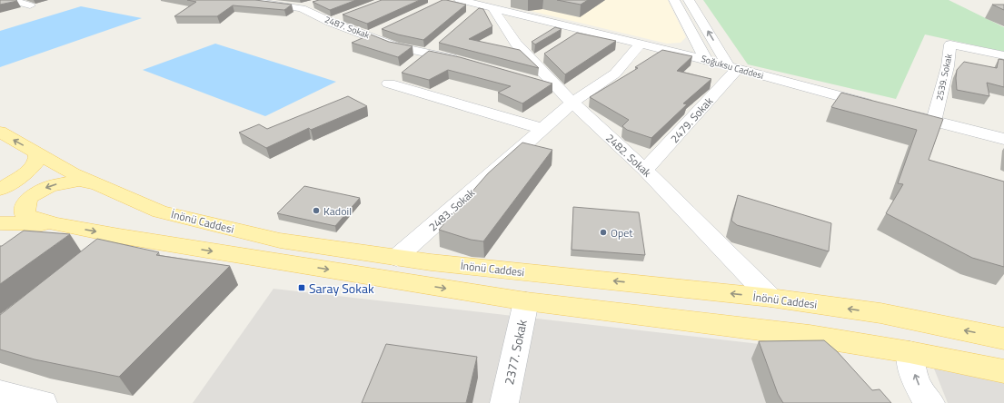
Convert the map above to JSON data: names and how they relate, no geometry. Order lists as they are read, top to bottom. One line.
{"streets":{"main road":["İnönü Caddesi"],"street":["2487. Sokak","Soğuksu Caddesi","2539. Sokak","2479. Sokak","2482. Sokak","2483. Sokak","2377. Sokak"]},"crossings":[["Soğuksu Caddesi","2479. Sokak"],["Soğuksu Caddesi","2482. Sokak"],["Soğuksu Caddesi","2483. Sokak"],["2479. Sokak","2482. Sokak"],["2482. Sokak","2483. Sokak"],["2482. Sokak","İnönü Caddesi"],["2483. Sokak","İnönü Caddesi"]],"places":{"other":["Kadoil","Opet"],"transit":["Saray Sokak"]}}
